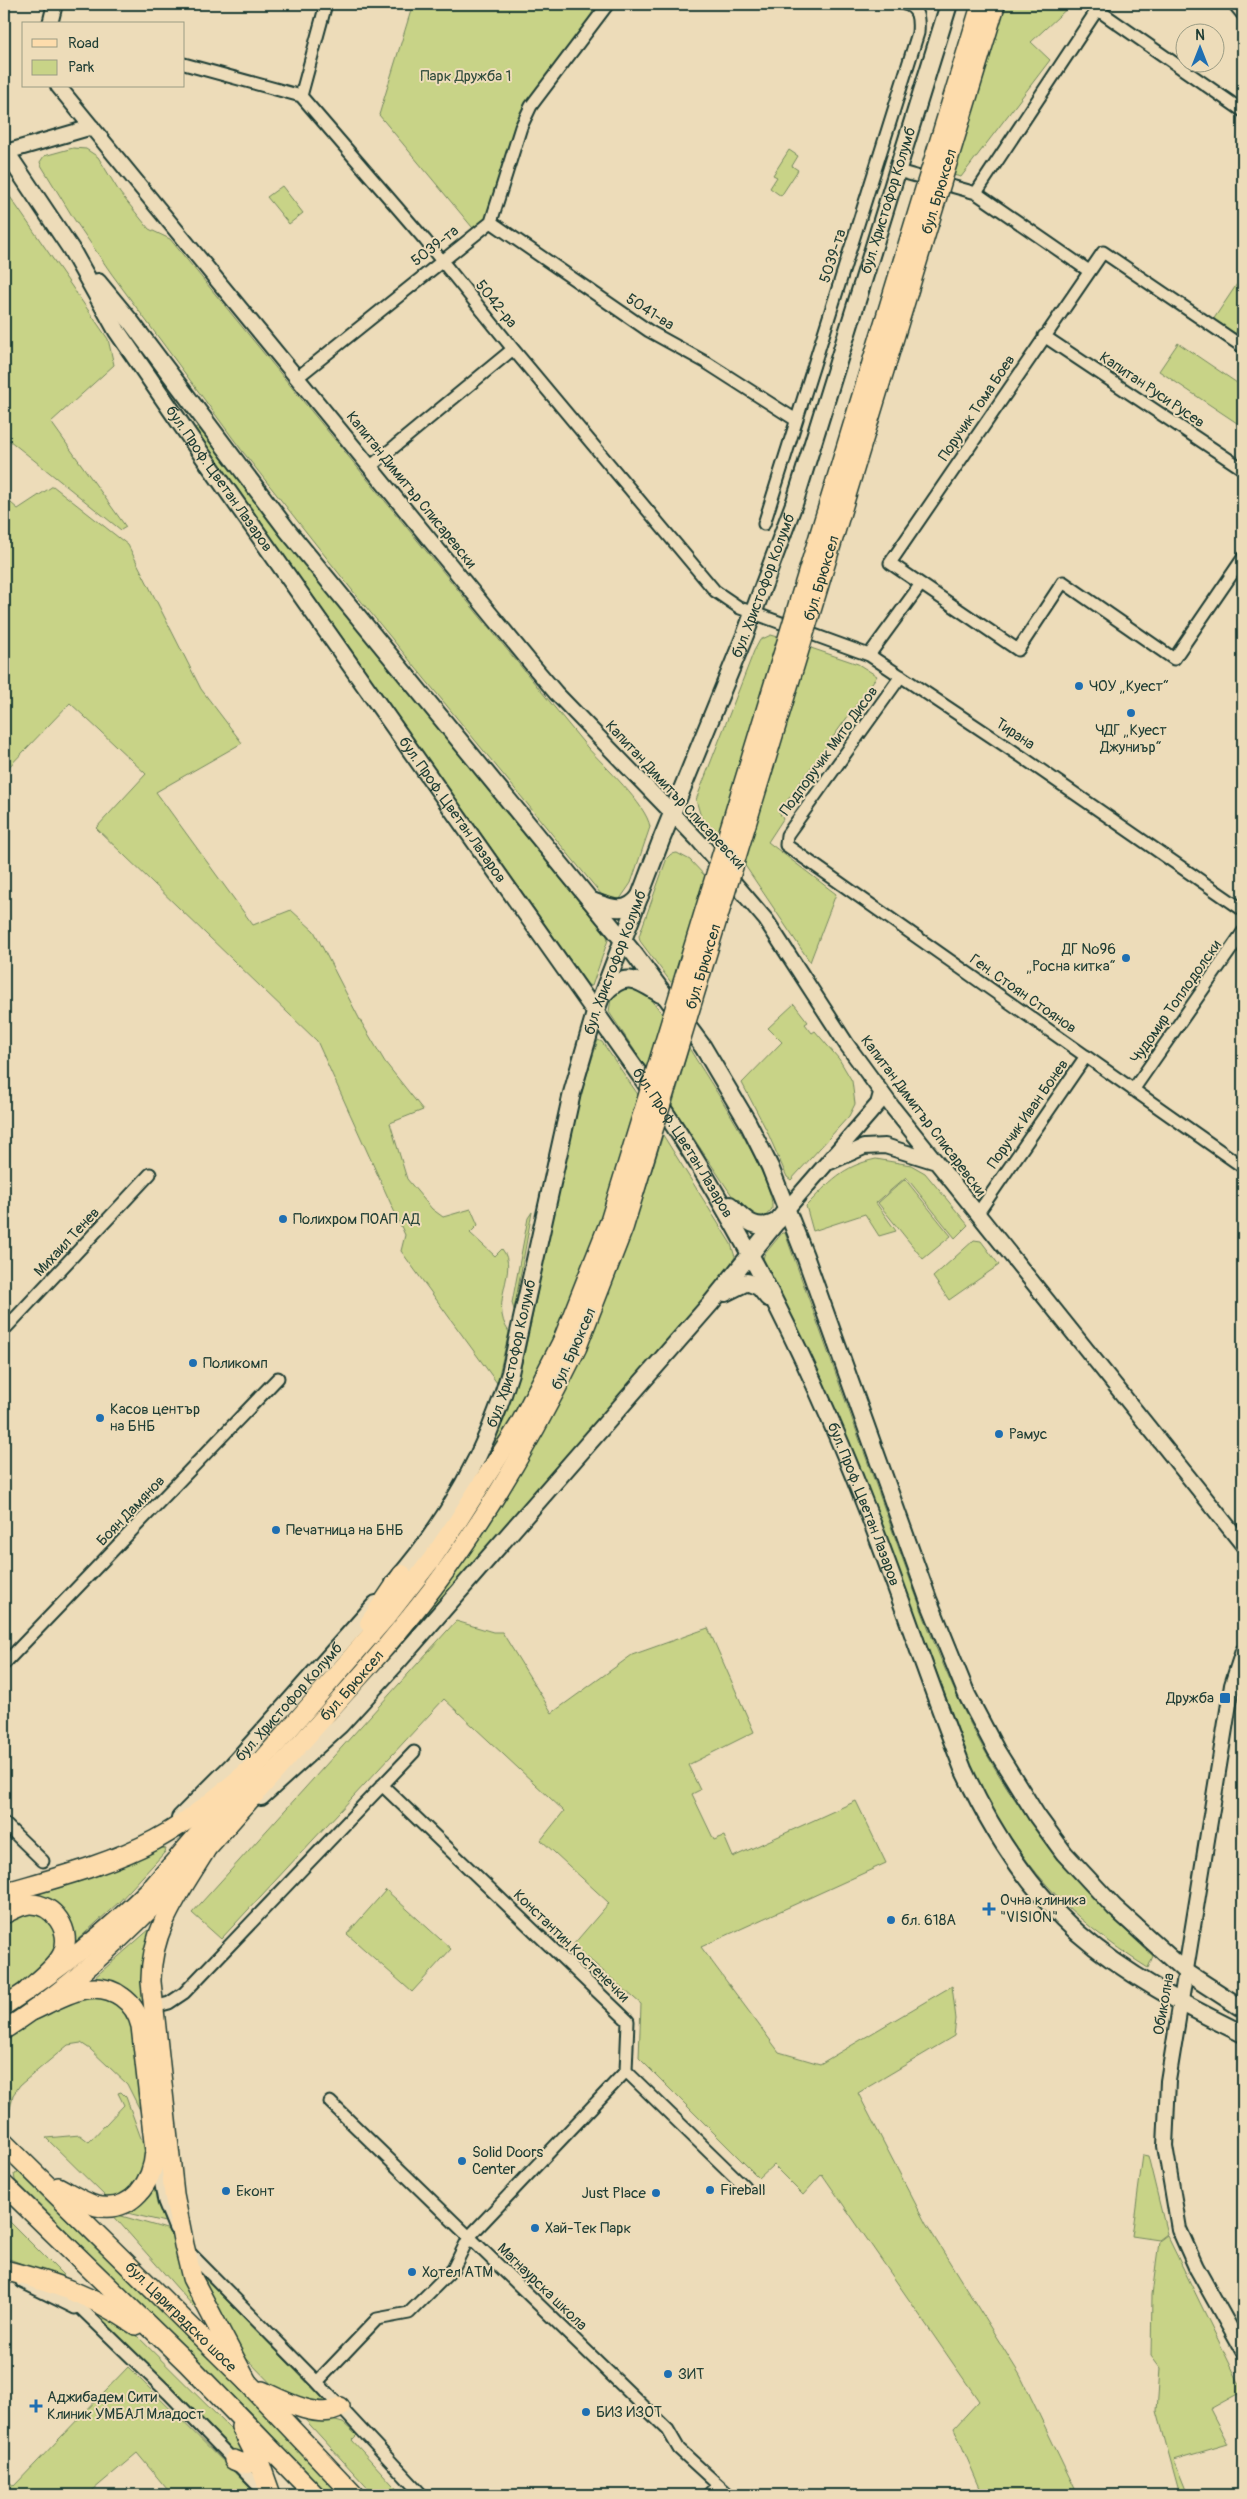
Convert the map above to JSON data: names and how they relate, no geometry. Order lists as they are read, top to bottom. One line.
{"streets":{"highway":["бул. Цариградско шосе"],"main road":["бул. Брюксел","бул. Христофор Колумб","бул. Проф. Цветан Лазаров"],"street":["5039-та","5042-ра","5041-ва","Капитан Руси Русев","Поручик Тома Боев","Капитан Димитър Списаревски","Тирана","Подпоручик Мито Дисов","Ген. Стоян Стоянов","Чудомир Топлодолски","Поручик Иван Бонев","Михаил Тенев","Боян Дамянов","Константин Костенечки","Обиколна","Магнаурска школа"]},"crossings":[["бул. Брюксел","бул. Христофор Колумб"],["бул. Христофор Колумб","5042-ра"],["бул. Христофор Колумб","бул. Проф. Цветан Лазаров"],["бул. Христофор Колумб","Капитан Димитър Списаревски"],["бул. Христофор Колумб","Тирана"],["5039-та","5042-ра"],["5039-та","5041-ва"],["5039-та","Капитан Димитър Списаревски"],["5042-ра","Тирана"],["Капитан Руси Русев","Поручик Тома Боев"],["бул. Проф. Цветан Лазаров","Обиколна"],["Капитан Димитър Списаревски","Поручик Иван Бонев"],["Тирана","Подпоручик Мито Дисов"],["Подпоручик Мито Дисов","Ген. Стоян Стоянов"],["Ген. Стоян Стоянов","Чудомир Топлодолски"],["Ген. Стоян Стоянов","Поручик Иван Бонев"]],"parks":["Парк Дружба 1"],"places":{"other":["ЧОУ „Куест“","ЧДГ „Куест Джуниър“","ДГ №96 „Росна китка“","Полихром ПОАП АД","Поликомп","Касов център на БНБ","Рамус","Печатница на БНБ","бл. 618А","Solid Doors Center","Fireball","Еконт","Just Place","Хай-Тек Парк","Хотел АТМ","ЗИТ","БИЗ ИЗОТ"],"transit":["Дружба"],"health":["Очна клиника \"VISION\"","Аджибадем Сити Клиник УМБАЛ Младост"]},"legend":["Road","Park"],"north":"top"}
